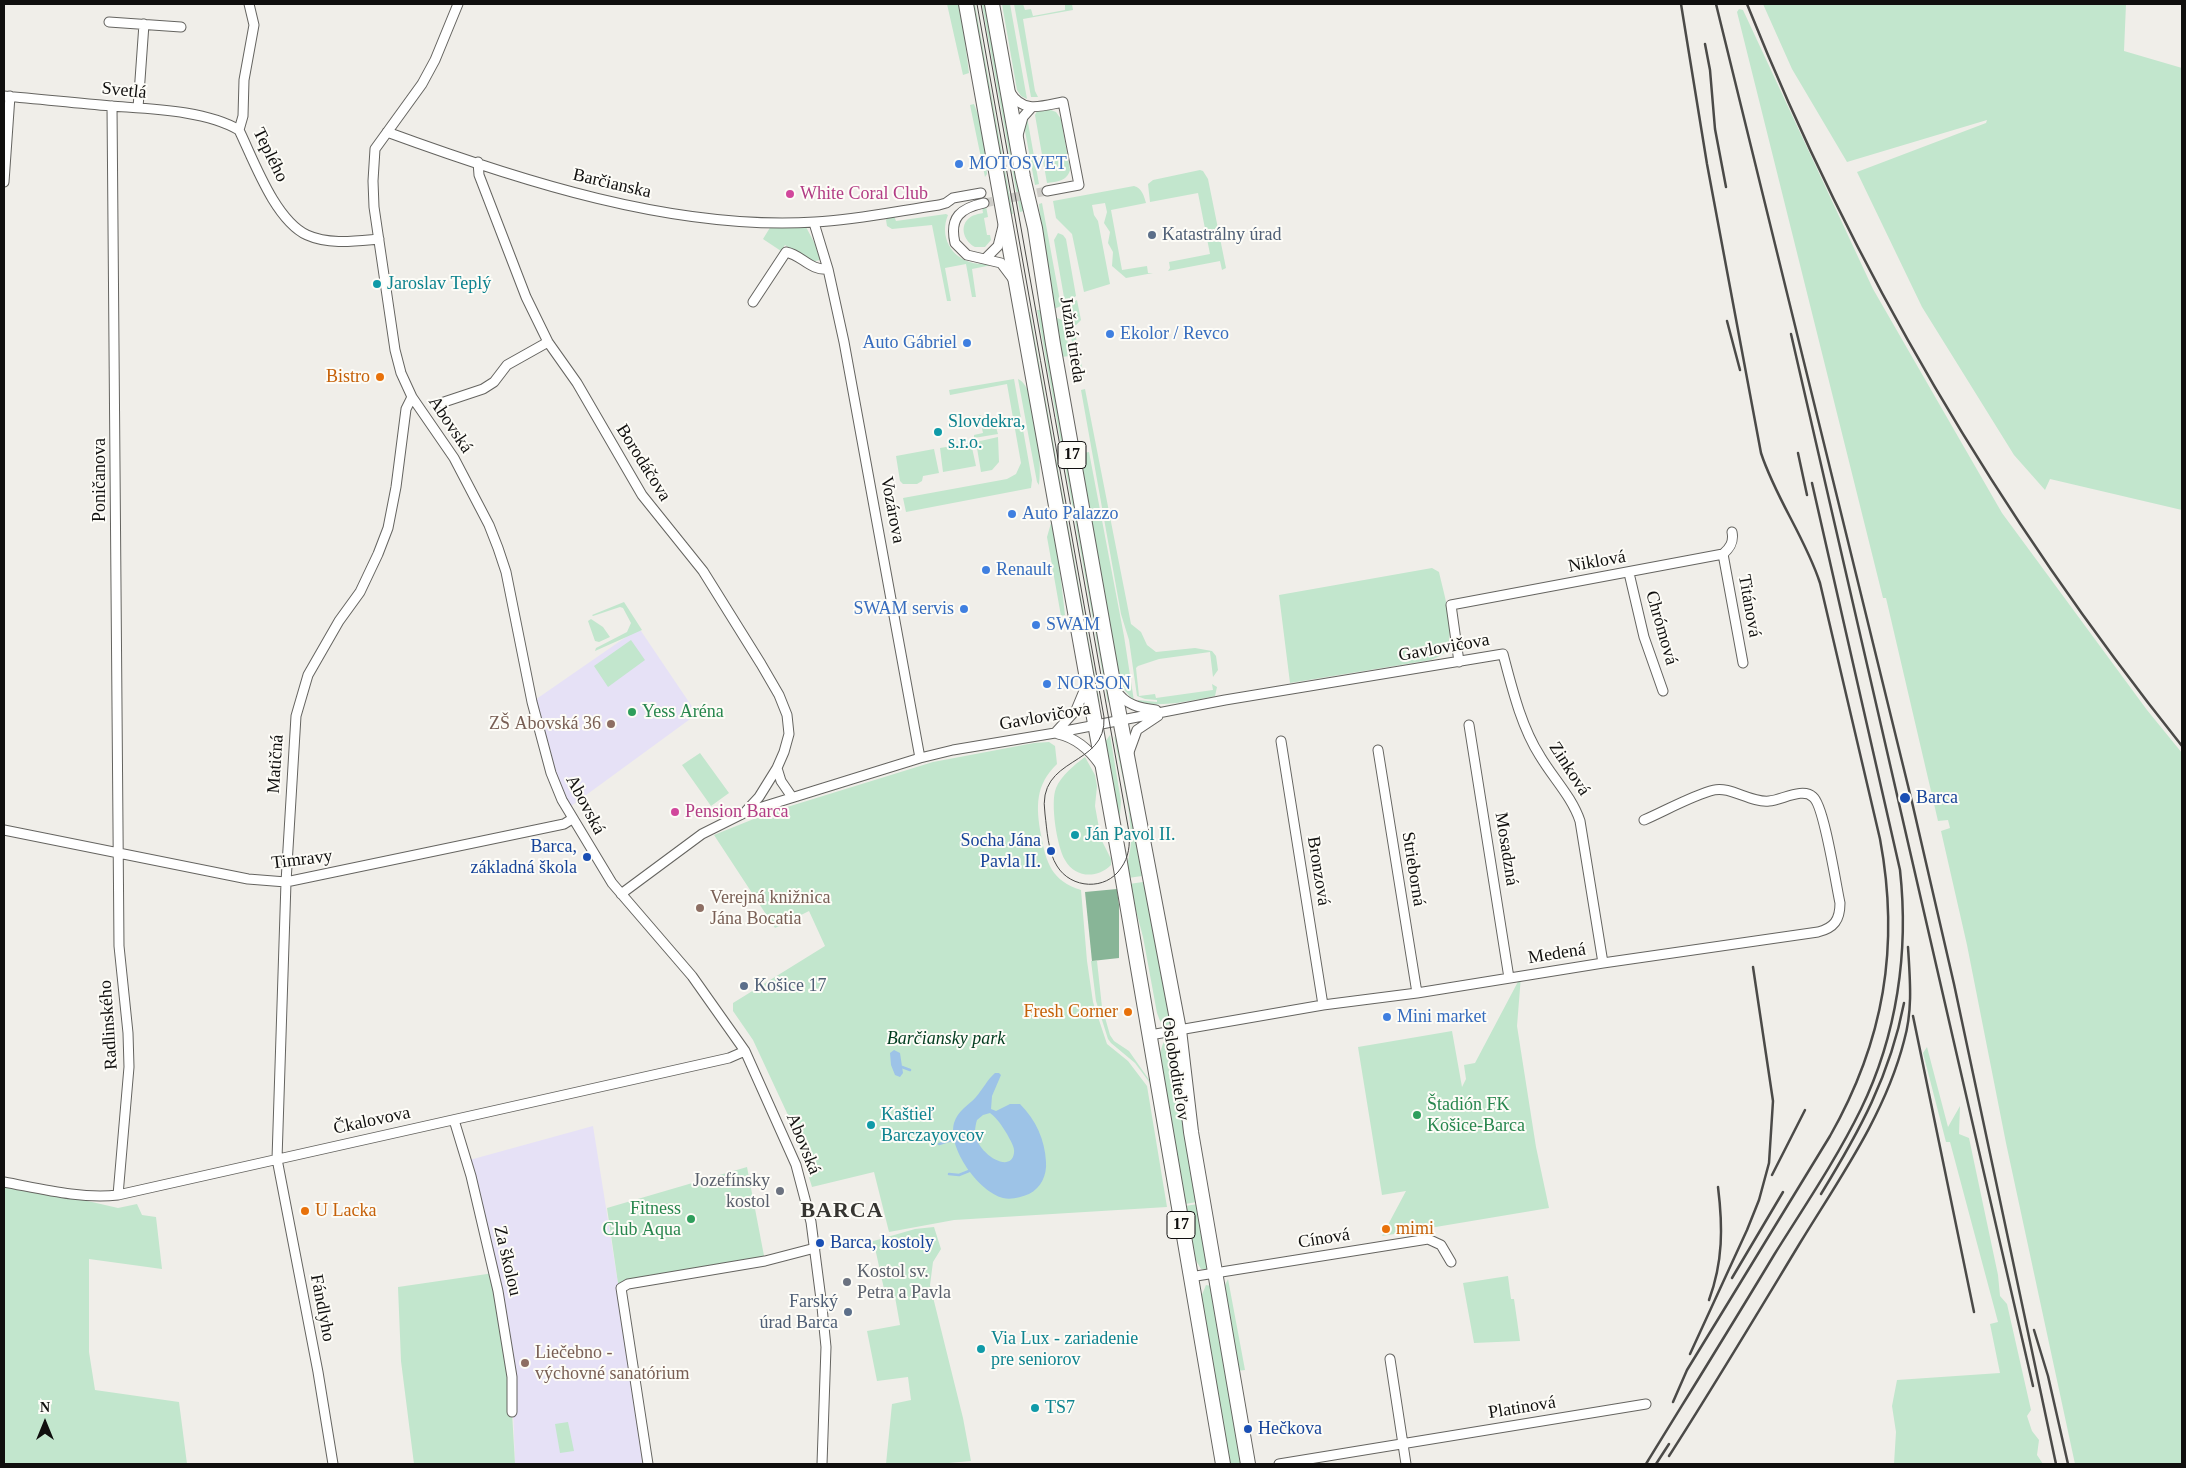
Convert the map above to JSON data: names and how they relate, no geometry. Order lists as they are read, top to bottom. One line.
{"streets":{"main road":["Južná trieda","17","Osloboditeľov"],"street":["Svetlá","Teplého","Barčianska","Abovská","Borodáčova","Poničanova","Vozárova","Niklová","Titánová","Chrómová","Gavlovičova","Matičná","Zinková","Mosadzná","Timravy","Strieborná","Bronzová","Medená","Radlinského","Čkalovova","Cínová","Za školou","Fándlyho","Platinová"]},"crossings":[["Svetlá","Teplého"],["Svetlá","Poničanova"],["Teplého","Abovská"],["Barčianska","Abovská"],["Barčianska","Borodáčova"],["Barčianska","Vozárova"],["Južná trieda","Osloboditeľov"],["Abovská","Gavlovičova"],["Abovská","Matičná"],["Abovská","Timravy"],["Abovská","Čkalovova"],["17","Osloboditeľov"],["Borodáčova","Gavlovičova"],["Poničanova","Timravy"],["Poničanova","Radlinského"],["Vozárova","Gavlovičova"],["Niklová","Titánová"],["Niklová","Chrómová"],["Niklová","Gavlovičova"],["Gavlovičova","Zinková"],["Gavlovičova","Osloboditeľov"],["Matičná","Timravy"],["Matičná","Čkalovova"],["Matičná","Fándlyho"],["Zinková","Medená"],["Mosadzná","Medená"],["Timravy","Radlinského"],["Strieborná","Medená"],["Bronzová","Medená"],["Medená","Osloboditeľov"],["Radlinského","Čkalovova"],["Osloboditeľov","Cínová"],["Čkalovova","Za školou"],["Čkalovova","Fándlyho"]],"districts":["BARCA"],"parks":["Barčiansky park"],"places":["MOTOSVET","White Coral Club","Katastrálny úrad","Jaroslav Teplý","Ekolor / Revco","Auto Gábriel","Bistro","Slovdekra, s.r.o.","Auto Palazzo","Renault","SWAM servis","SWAM","NORSON","Yess Aréna","ZŠ Abovská 36","Barca","Pension Barca","Ján Pavol II.","Socha Jána Pavla II.","Barca, základná škola","Verejná knižnica Jána Bocatia","Košice 17","Fresh Corner","Mini market","Štadión FK Košice-Barca","Kaštieľ Barczayovcov","Jozefínsky kostol","U Lacka","Fitness Club Aqua","mimi","Barca, kostoly","Kostol sv. Petra a Pavla","Farský úrad Barca","Via Lux - zariadenie pre seniorov","Liečebno - výchovné sanatórium","TS7","Hečkova"],"north":"top"}
